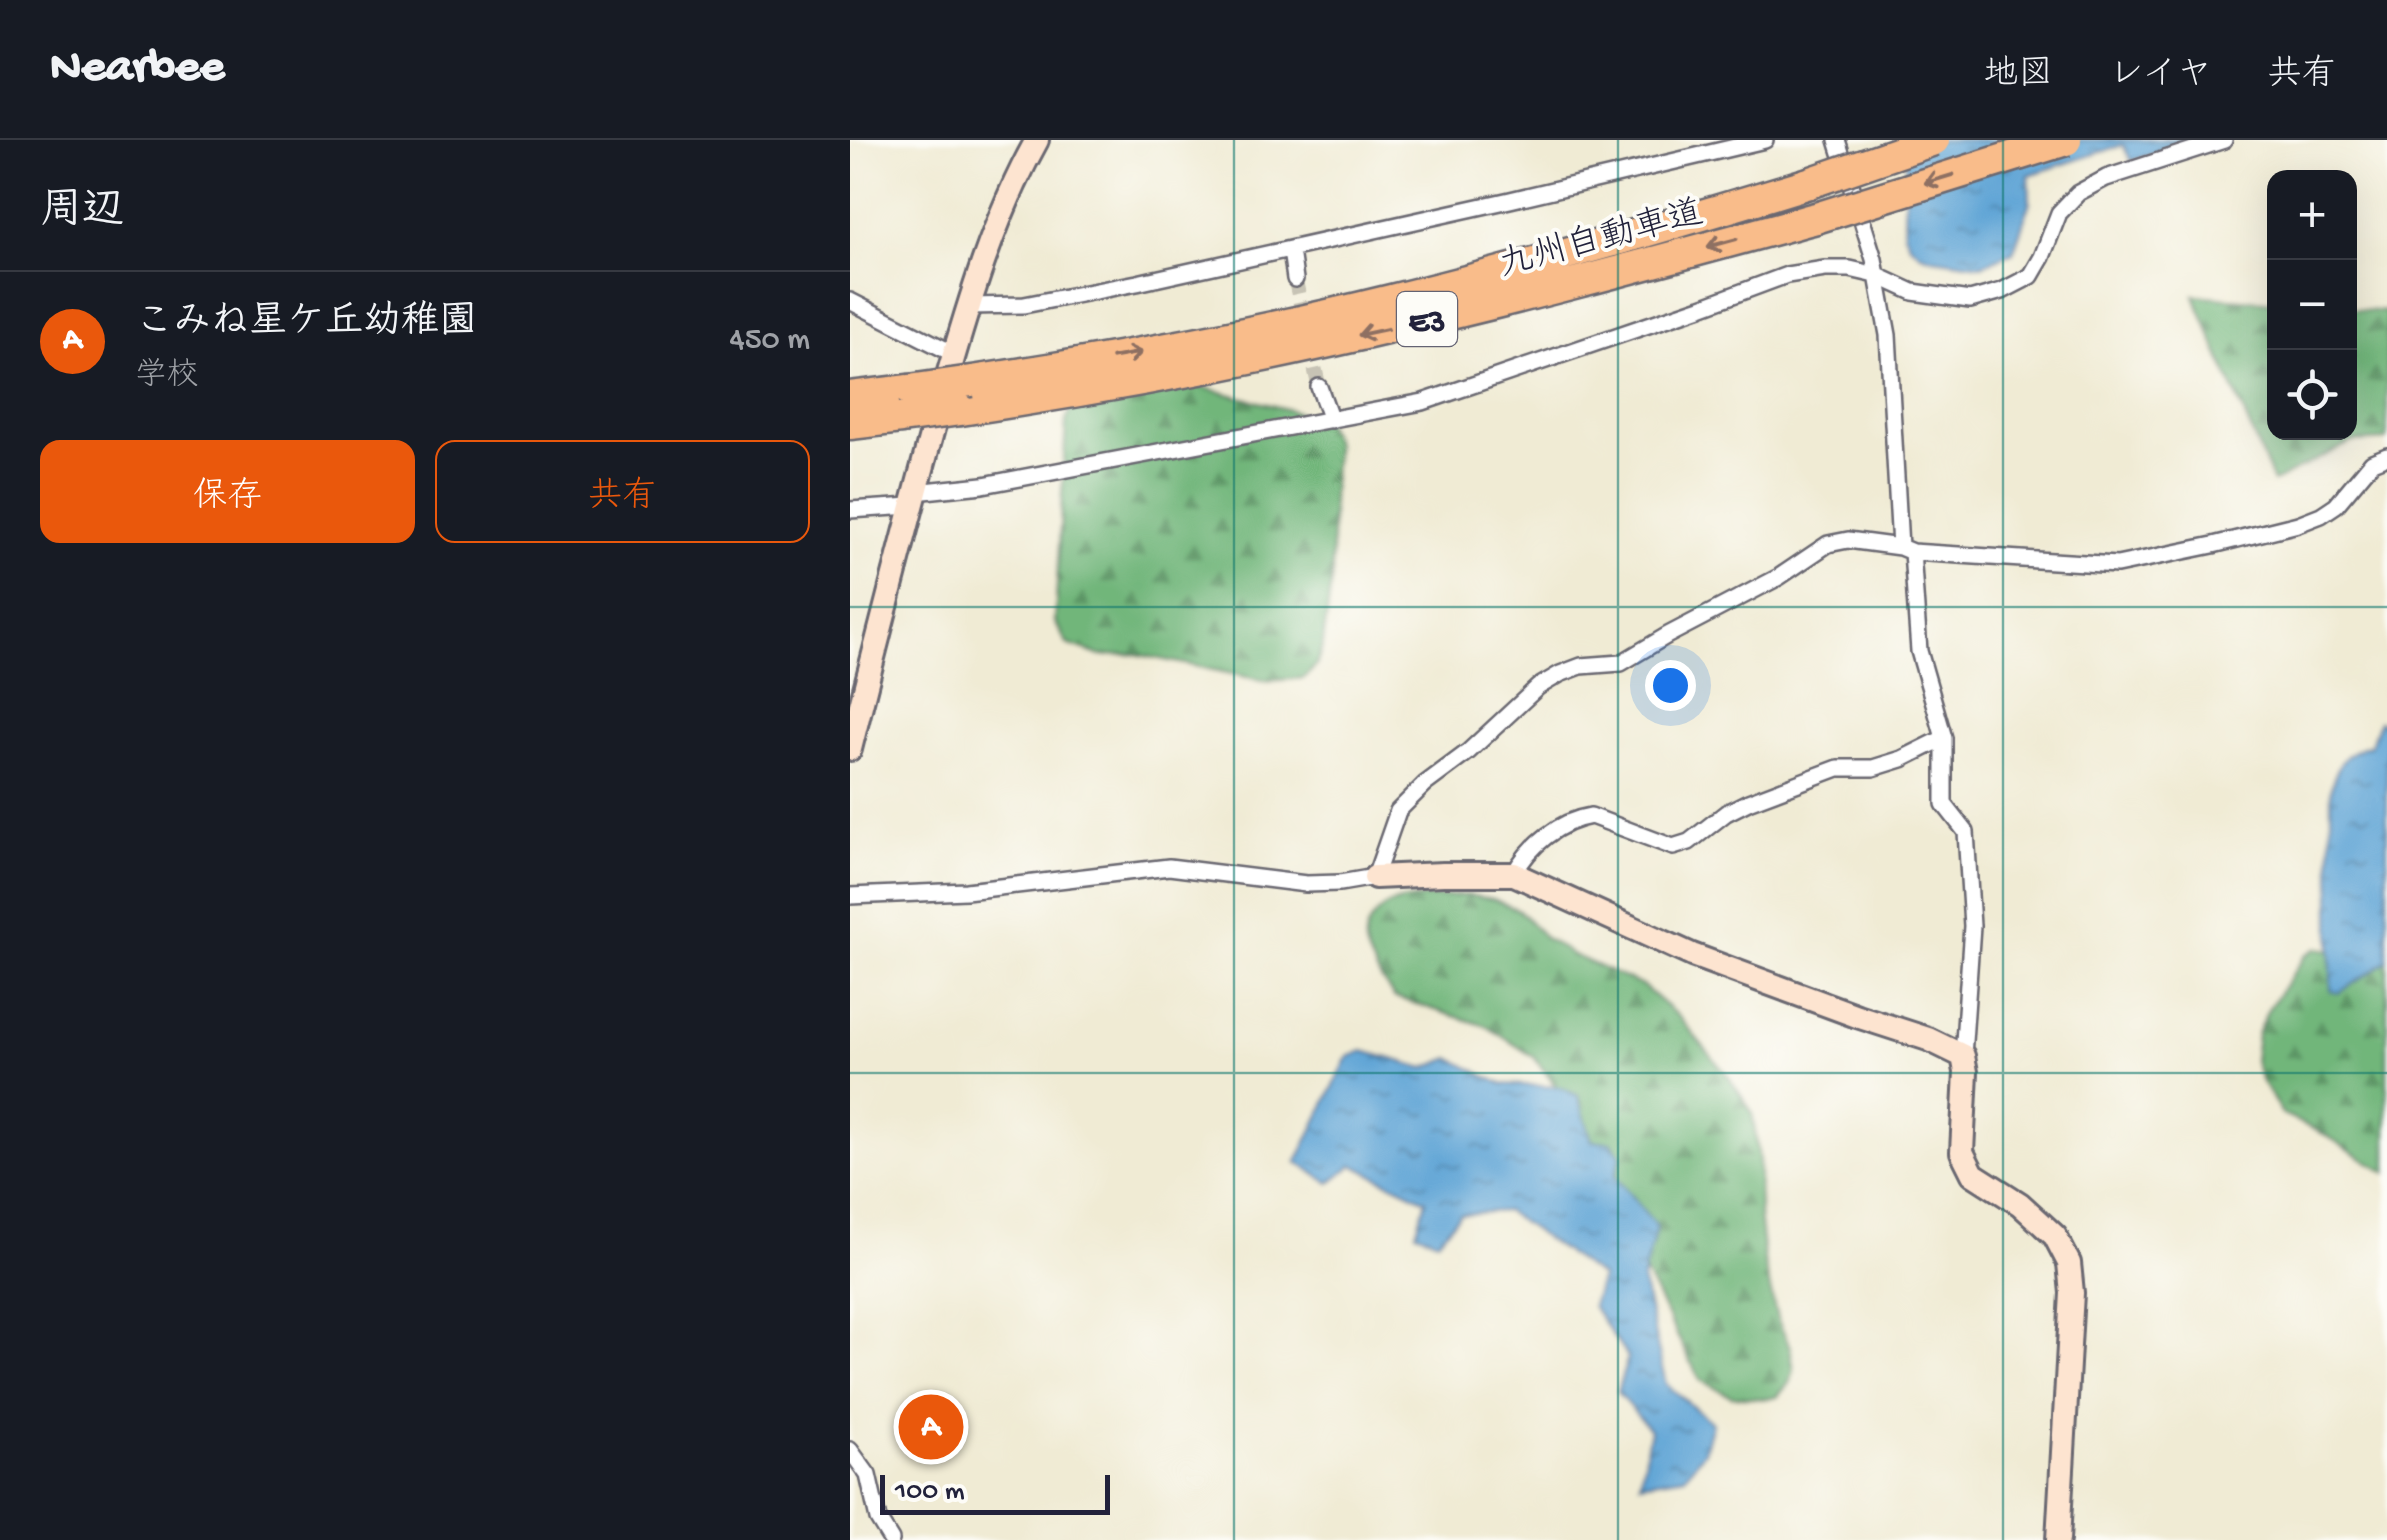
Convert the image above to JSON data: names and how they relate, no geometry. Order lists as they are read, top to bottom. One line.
{"streets":{"highway":["九州自動車道","E3"]},"scale_bar":"100 m","page":{"header":"Nearbee","nav":["地図","レイヤ","共有"],"heading":"周辺","map_buttons":["+","−"],"list":[{"mark":"A","name":"こみね星ケ丘幼稚園","note":"学校","value":"450 m"}],"buttons":["保存","共有"],"pins":"A","scale":"100 m"}}
